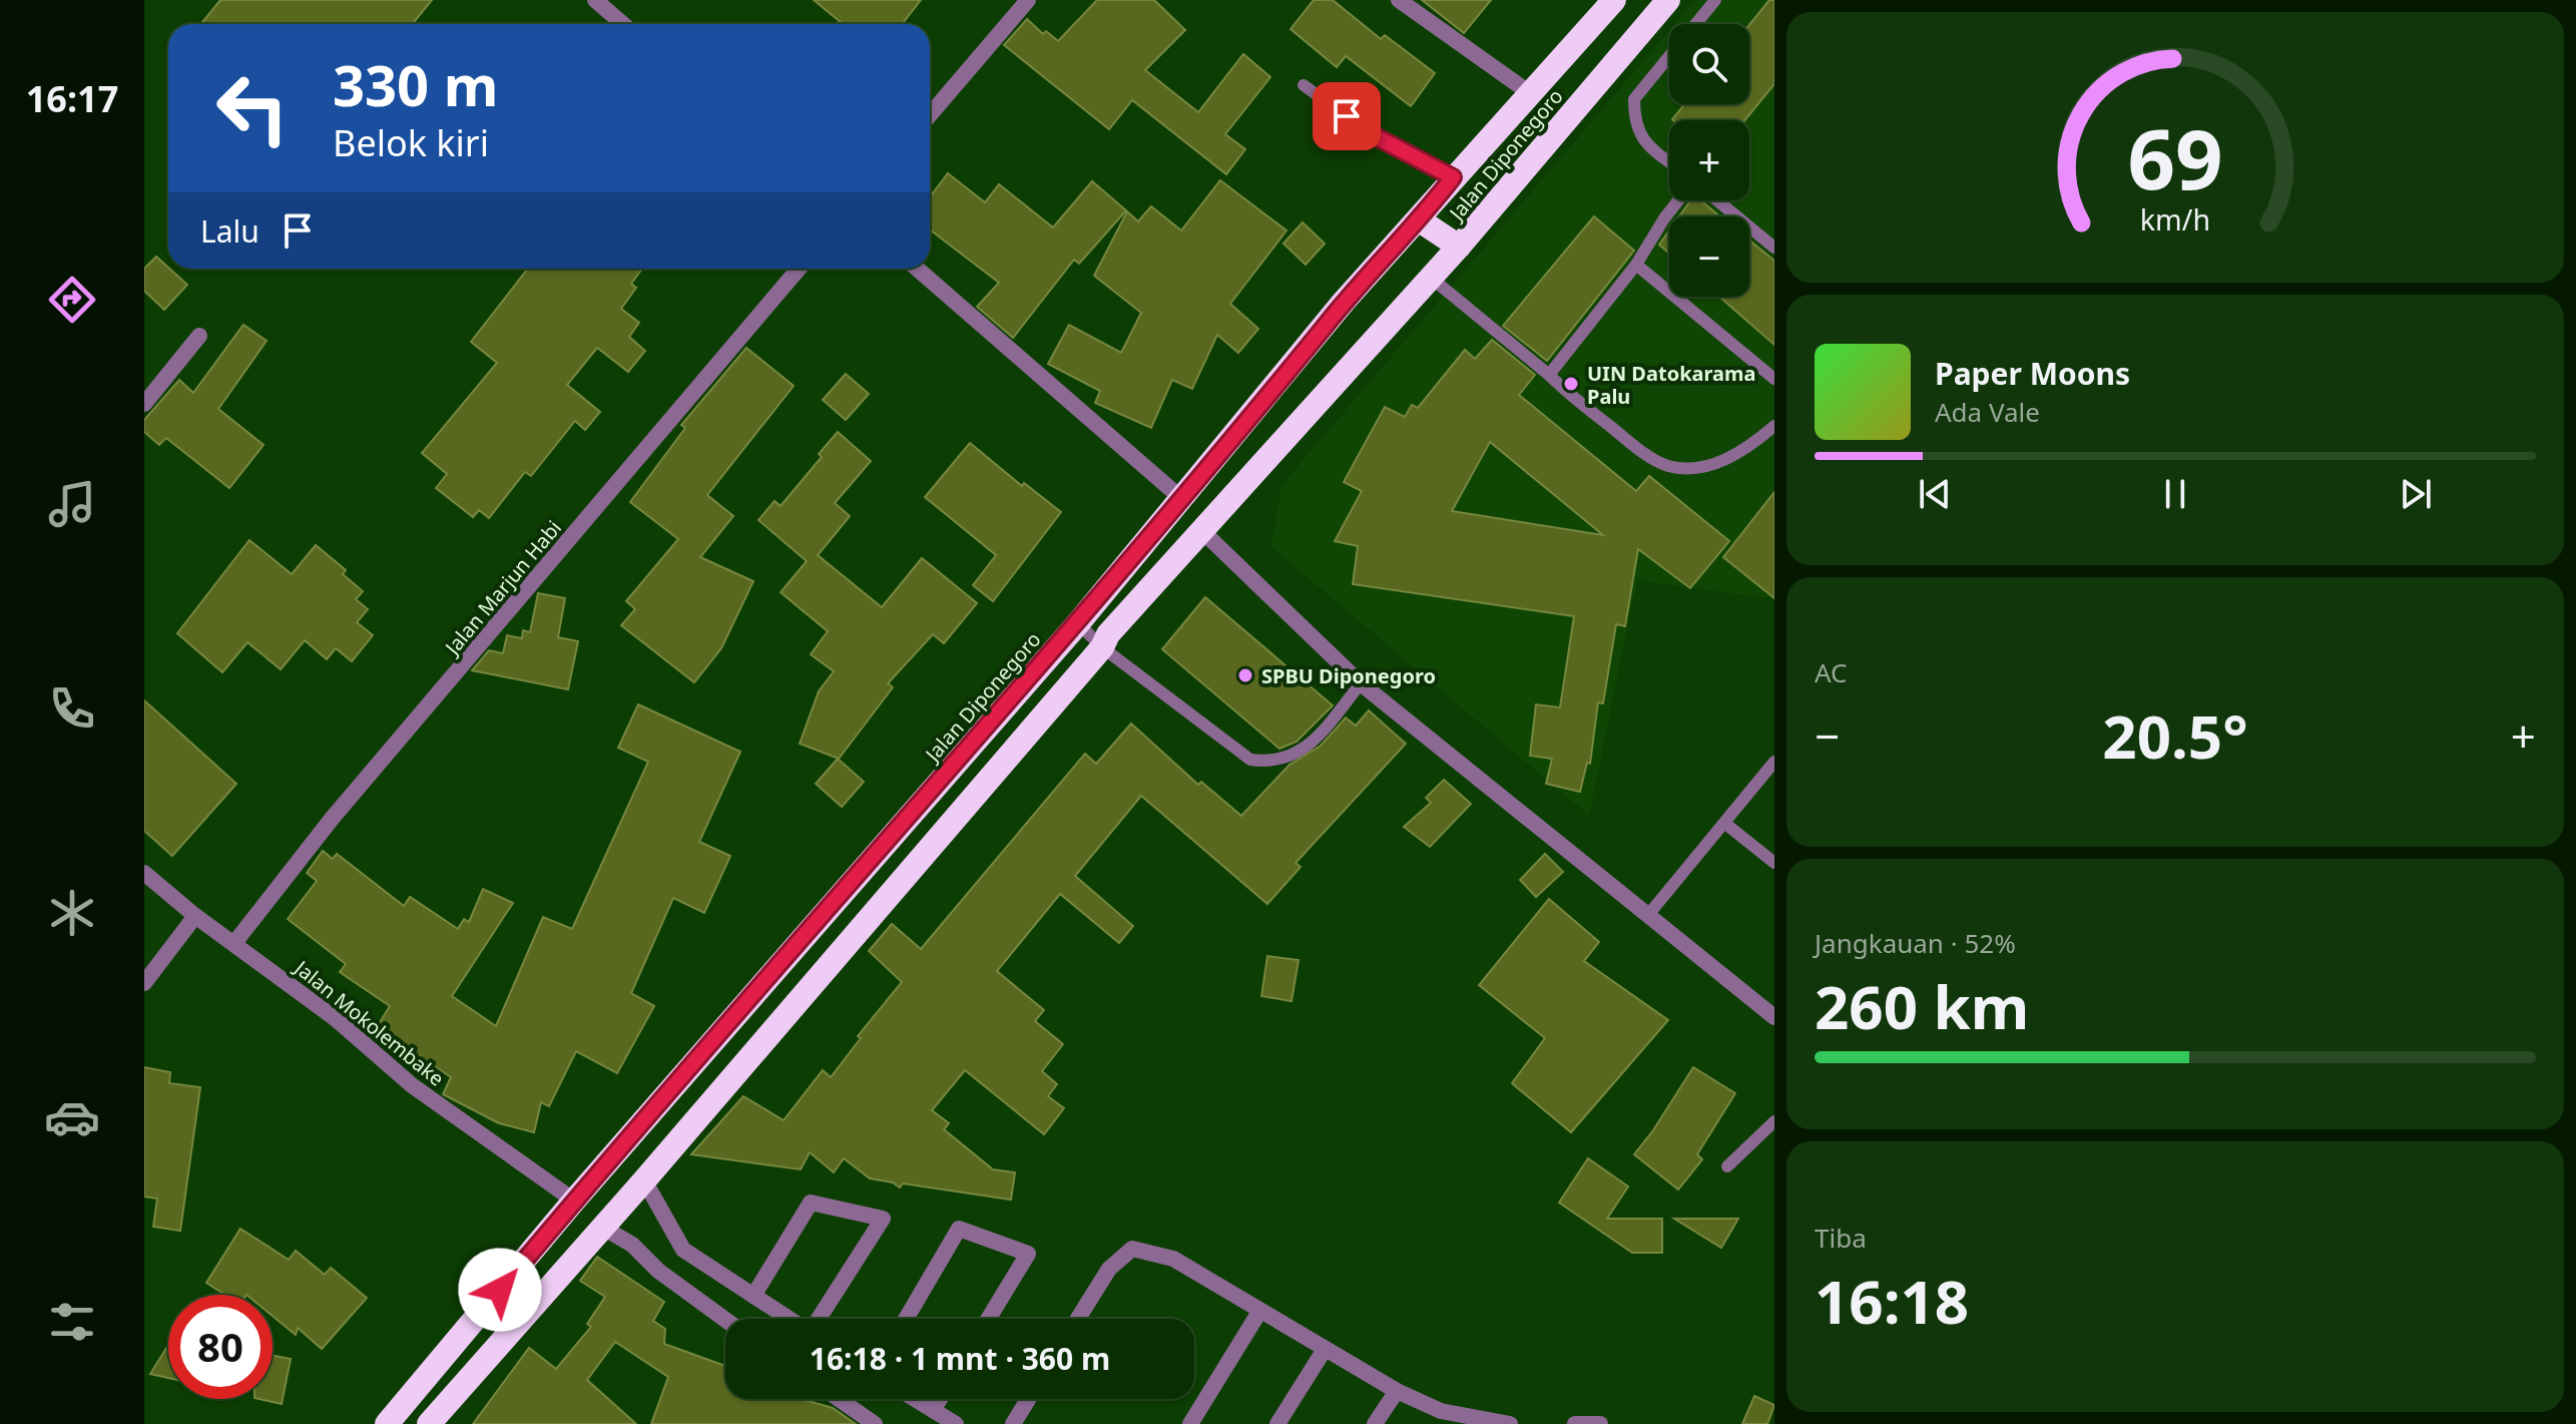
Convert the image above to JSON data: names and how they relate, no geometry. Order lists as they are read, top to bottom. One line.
{"streets":{"highway":["Jalan Diponegoro"],"street":["Jalan Marjun Habi","Jalan Mokolembake"]},"crossings":[["Jalan Diponegoro","Jalan Mokolembake"],["Jalan Marjun Habi","Jalan Mokolembake"]],"places":["UIN Datokarama Palu","SPBU Diponegoro"],"page":{"tabs":"16:17","map_buttons":["+","−"],"turn":["330 m","Belok kiri"],"then":"Lalu","song":["Paper Moons","Ada Vale"],"tile":["AC",["Jangkauan · 52%","260 km"],["Tiba","16:18"]],"heat":["−","20.5°","+"],"limit":"80","trip":"16:18 · 1 mnt · 360 m","gauge":["69","km/h"]}}
